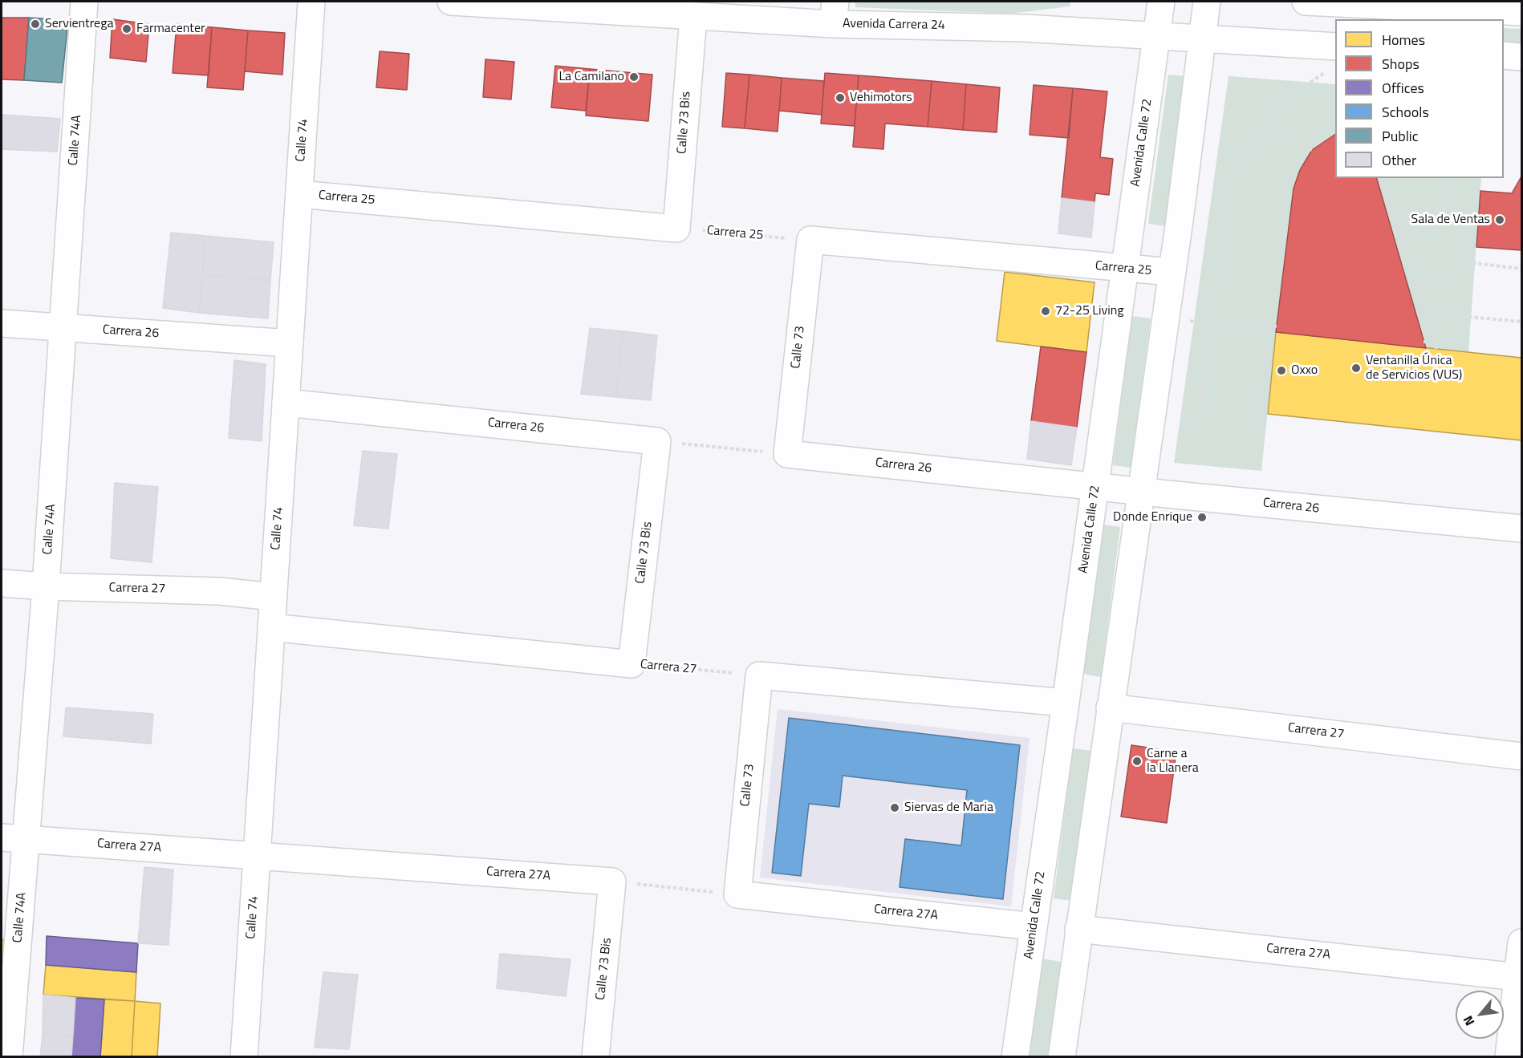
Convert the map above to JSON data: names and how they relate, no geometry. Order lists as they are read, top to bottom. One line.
{"streets":{"street":["Avenida Carrera 24","Calle 73 Bis","Calle 74A","Calle 74","Avenida Calle 72","Carrera 25","Carrera 26","Calle 73","Carrera 27","Carrera 27A"]},"crossings":[["Avenida Carrera 24","Calle 73 Bis"],["Avenida Carrera 24","Avenida Calle 72"],["Calle 73 Bis","Carrera 25"],["Calle 73 Bis","Carrera 26"],["Calle 73 Bis","Carrera 27"],["Calle 73 Bis","Carrera 27A"],["Calle 74A","Carrera 26"],["Calle 74A","Carrera 27"],["Calle 74A","Carrera 27A"],["Calle 74","Carrera 25"],["Calle 74","Carrera 26"],["Calle 74","Carrera 27"],["Calle 74","Carrera 27A"],["Avenida Calle 72","Carrera 25"],["Avenida Calle 72","Carrera 26"],["Avenida Calle 72","Carrera 27A"],["Carrera 25","Calle 73"],["Carrera 26","Calle 73"],["Calle 73","Carrera 27"],["Calle 73","Carrera 27A"]],"places":["Servientrega","Farmacenter","La Camilano","Vehimotors","Sala de Ventas","72-25 Living","Ventanilla Única de Servicios (VUS)","Oxxo","Donde Enrique","Carne a la Llanera","Siervas de Maria"],"legend":["Homes","Shops","Offices","Schools","Public","Other"],"north":"bottom left"}
